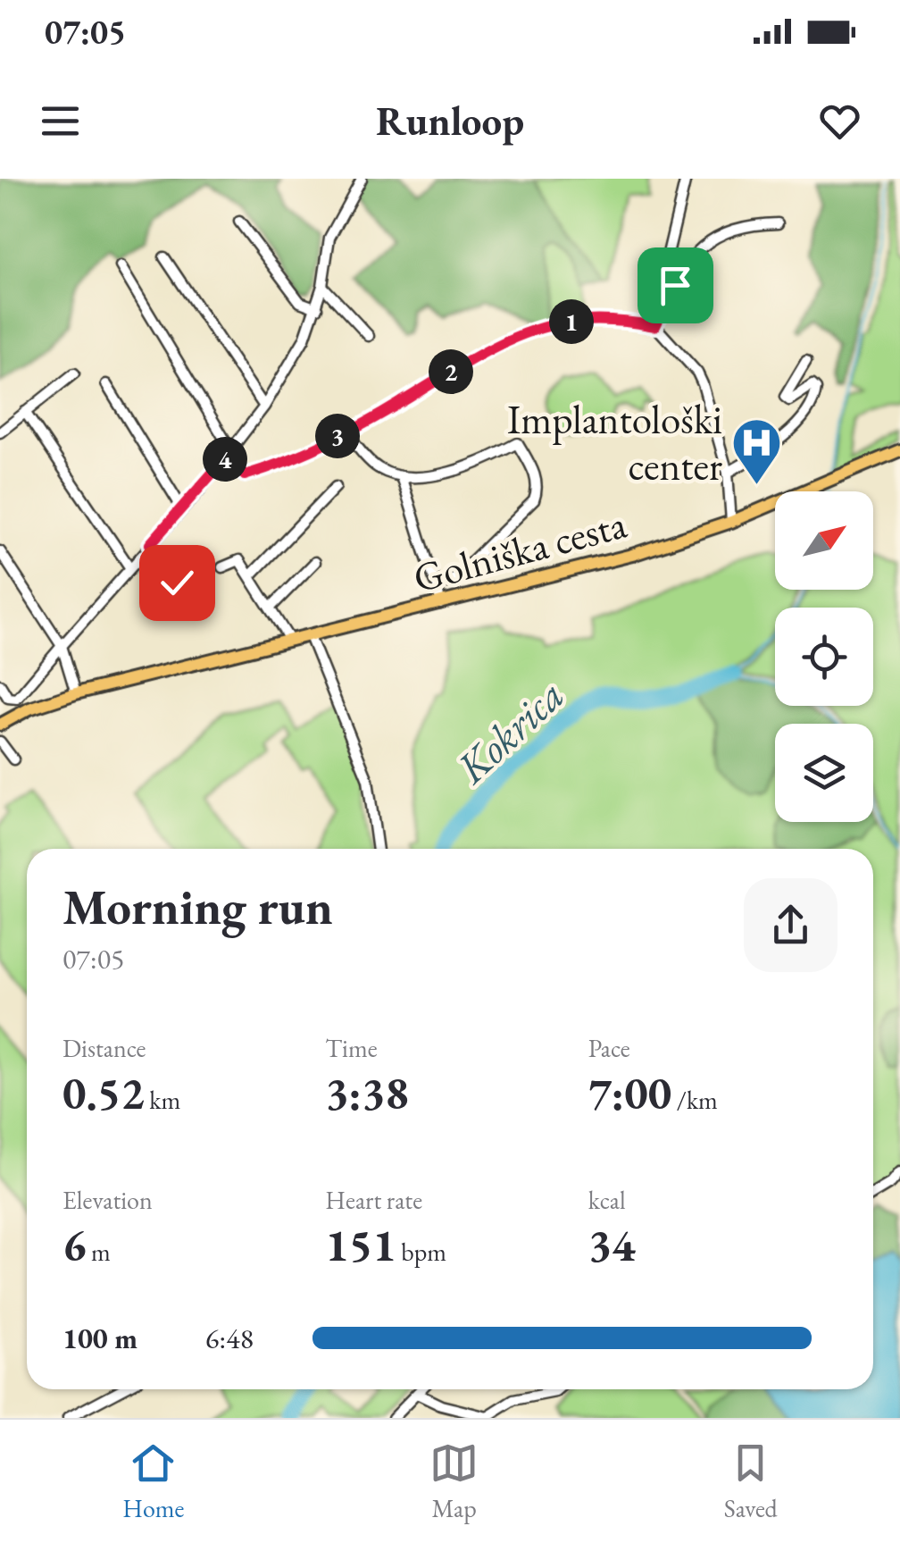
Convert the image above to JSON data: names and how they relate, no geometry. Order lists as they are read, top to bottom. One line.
{"streets":{"main road":["Golniška cesta"]},"water":["Kokrica"],"places":{"hospital":["Implantološki center"]},"north":"top right","page":{"status":"07:05","header":"Runloop","pins":["1","2","3","4"],"heading":["Morning run","07:05"],"stats":[["Distance","0.52 km"],["Time","3:38"],["Pace","7:00 /km"],["Elevation","6 m"],["Heart rate","151 bpm"],["kcal","34"]],"list":[{"name":"100 m","note":"6:48"}],"tabs":["Home","Map","Saved"]}}
